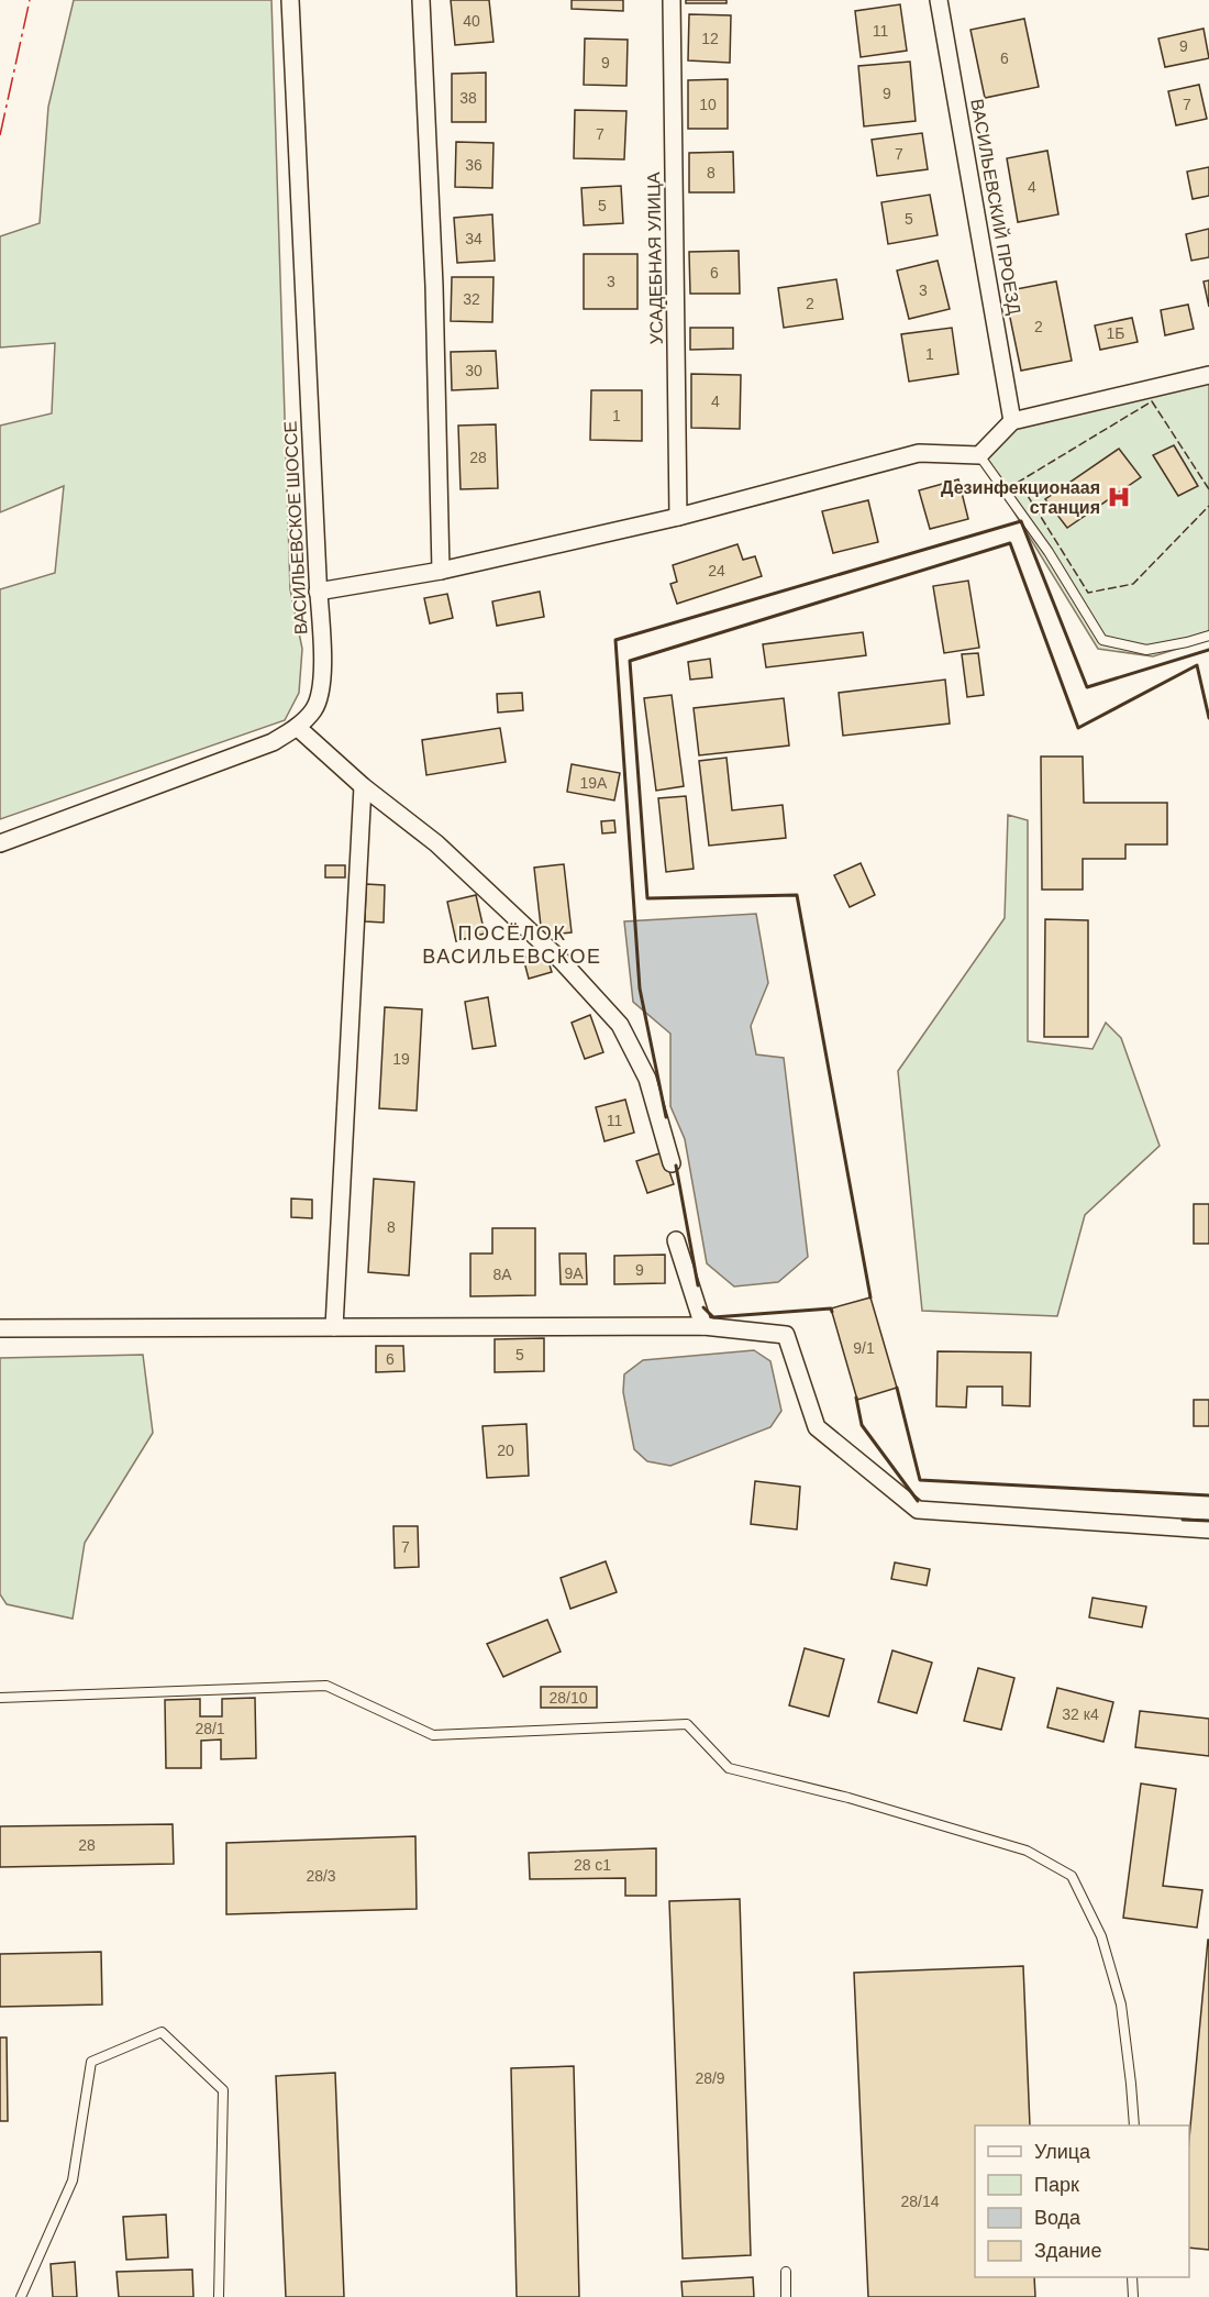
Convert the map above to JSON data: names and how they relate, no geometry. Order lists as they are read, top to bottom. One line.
{"streets":{"street":["ВАСИЛЬЕВСКИЙ ПРОЕЗД","УСАДЕБНАЯ УЛИЦА","ВАСИЛЬЕВСКОЕ ШОССЕ"]},"districts":["ПОСЁЛОК ВАСИЛЬЕВСКОЕ"],"places":{"hospital":["Дезинфекционаая станция"]},"house_numbers":["40","11","12","9","6","9","9","38","10","7","7","7","36","8","4","5","5","34","6","3","3","32","2","2","1Б","1","30","4","1","28","24","19А","19","11","8","9","9А","8А","9/1","5","6","20","7","28/10","32 к4","28/1","28","28 с1","28/3","28/9","28/14"],"legend":["Улица","Парк","Вода","Здание"]}
